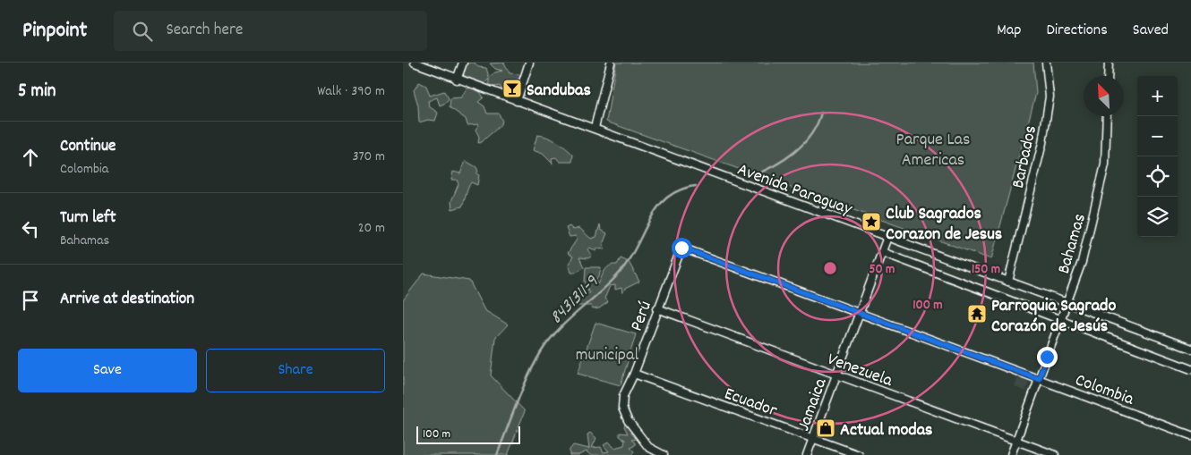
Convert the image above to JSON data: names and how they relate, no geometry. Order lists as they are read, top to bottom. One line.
{"streets":{"street":["Barbados","Avenida Paraguay","Bahamas","Perú","Venezuela","Colombia","Ecuador","Jamaica"]},"crossings":[["Barbados","Avenida Paraguay"],["Avenida Paraguay","Bahamas"],["Avenida Paraguay","Jamaica"],["Bahamas","Venezuela"],["Bahamas","Colombia"],["Perú","Venezuela"],["Perú","Colombia"],["Perú","Ecuador"],["Venezuela","Jamaica"],["Colombia","Jamaica"],["Ecuador","Jamaica"]],"water":["8431311-9"],"parks":["Parque Las Americas","municipal"],"places":{"bar":["Sandubas"],"place":["Club Sagrados Corazon de Jesus"],"temple":["Parroquia Sagrado Corazón de Jesús"],"shop":["Actual modas"]},"scale_bar":"100 m","north":"top left","page":{"header":"Pinpoint","search":"Search here","nav":["Map","Directions","Saved"],"heading":["5 min","Walk · 390 m"],"map_buttons":["+","−"],"list":[["Continue","Colombia","370 m"],["Turn left","Bahamas","20 m"],"Arrive at destination"],"buttons":["Save","Share"],"scale":"100 m"},"rings":["50 m","150 m","100 m"]}
